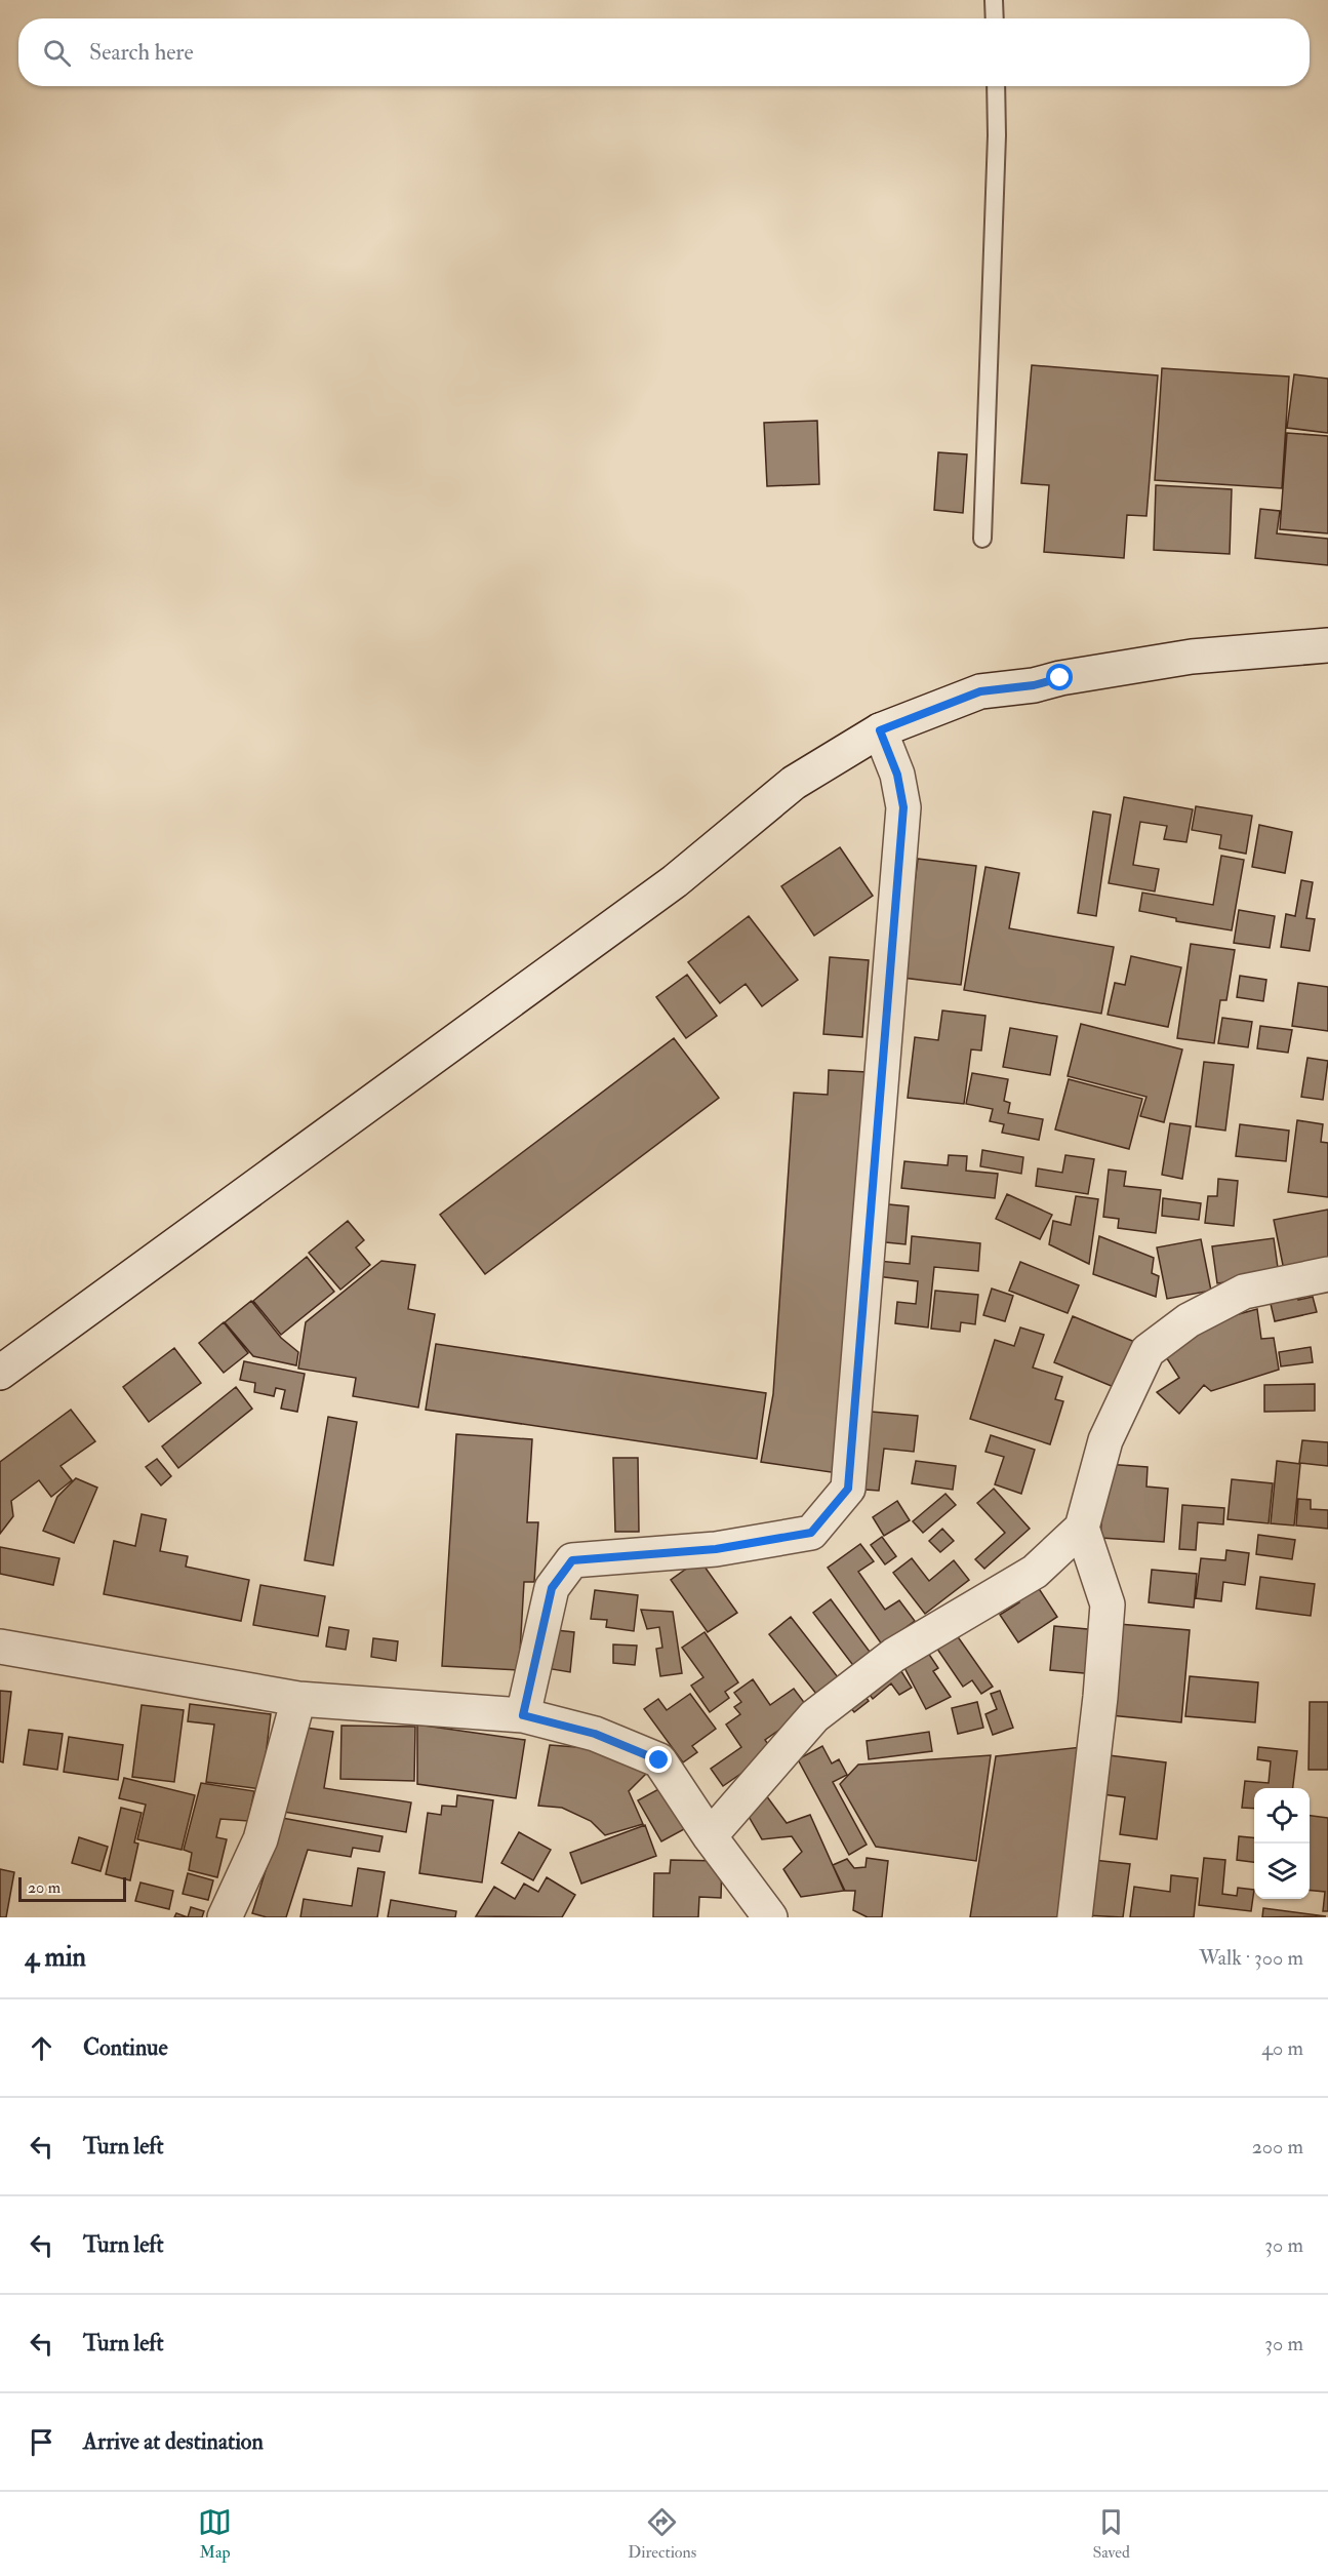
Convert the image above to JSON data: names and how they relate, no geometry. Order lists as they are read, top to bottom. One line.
{"scale_bar":"20 m","page":{"search":"Search here","scale":"20 m","heading":["4 min","Walk · 300 m"],"list":[["Continue","40 m"],["Turn left","200 m"],["Turn left","30 m"],["Turn left","30 m"],"Arrive at destination"],"nav":["Map","Directions","Saved"]}}
